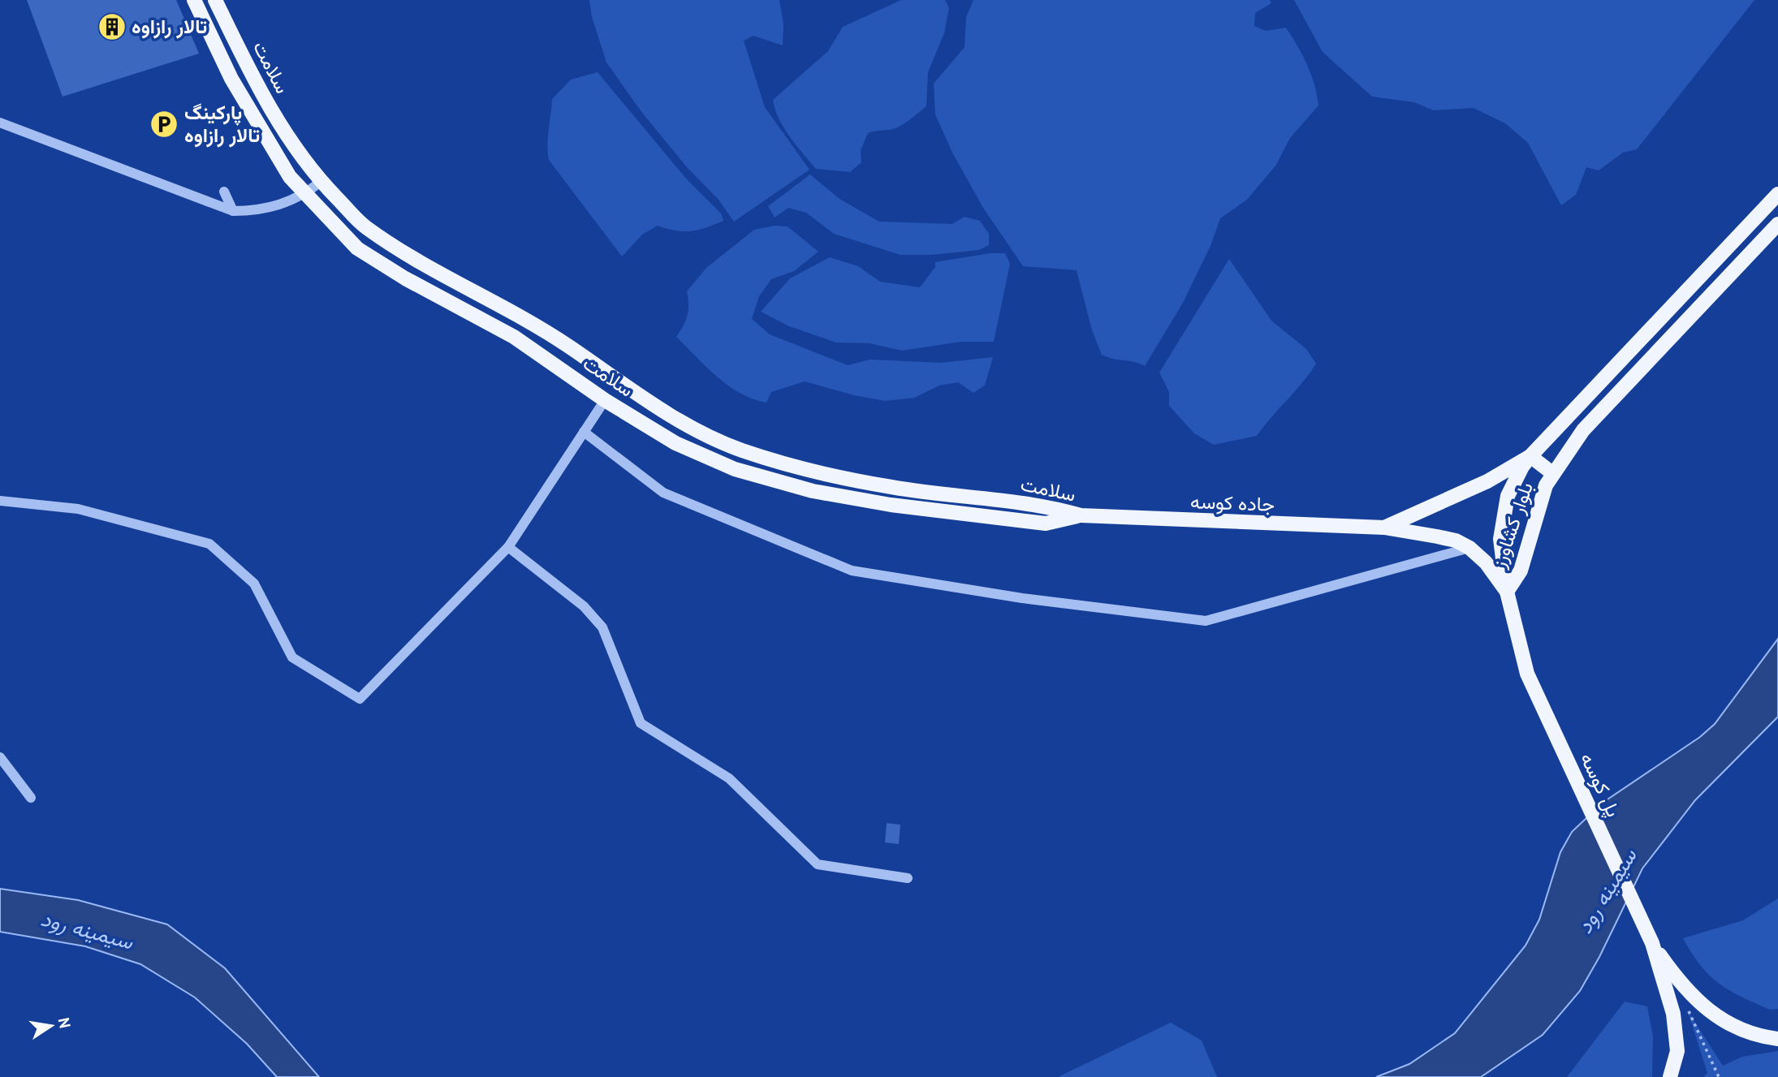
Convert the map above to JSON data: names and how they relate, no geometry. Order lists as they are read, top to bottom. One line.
{"streets":{"main road":["سلامت","جاده کوسه","بلوار کشاورز","پل کوسه"]},"crossings":[["سلامت","جاده کوسه"],["جاده کوسه","بلوار کشاورز"],["جاده کوسه","پل کوسه"],["بلوار کشاورز","پل کوسه"]],"water":["سیمینه رود"],"places":{"building":["تالار رازاوه"],"parking":["پارکینگ تالار رازاوه"]},"north":"right"}
